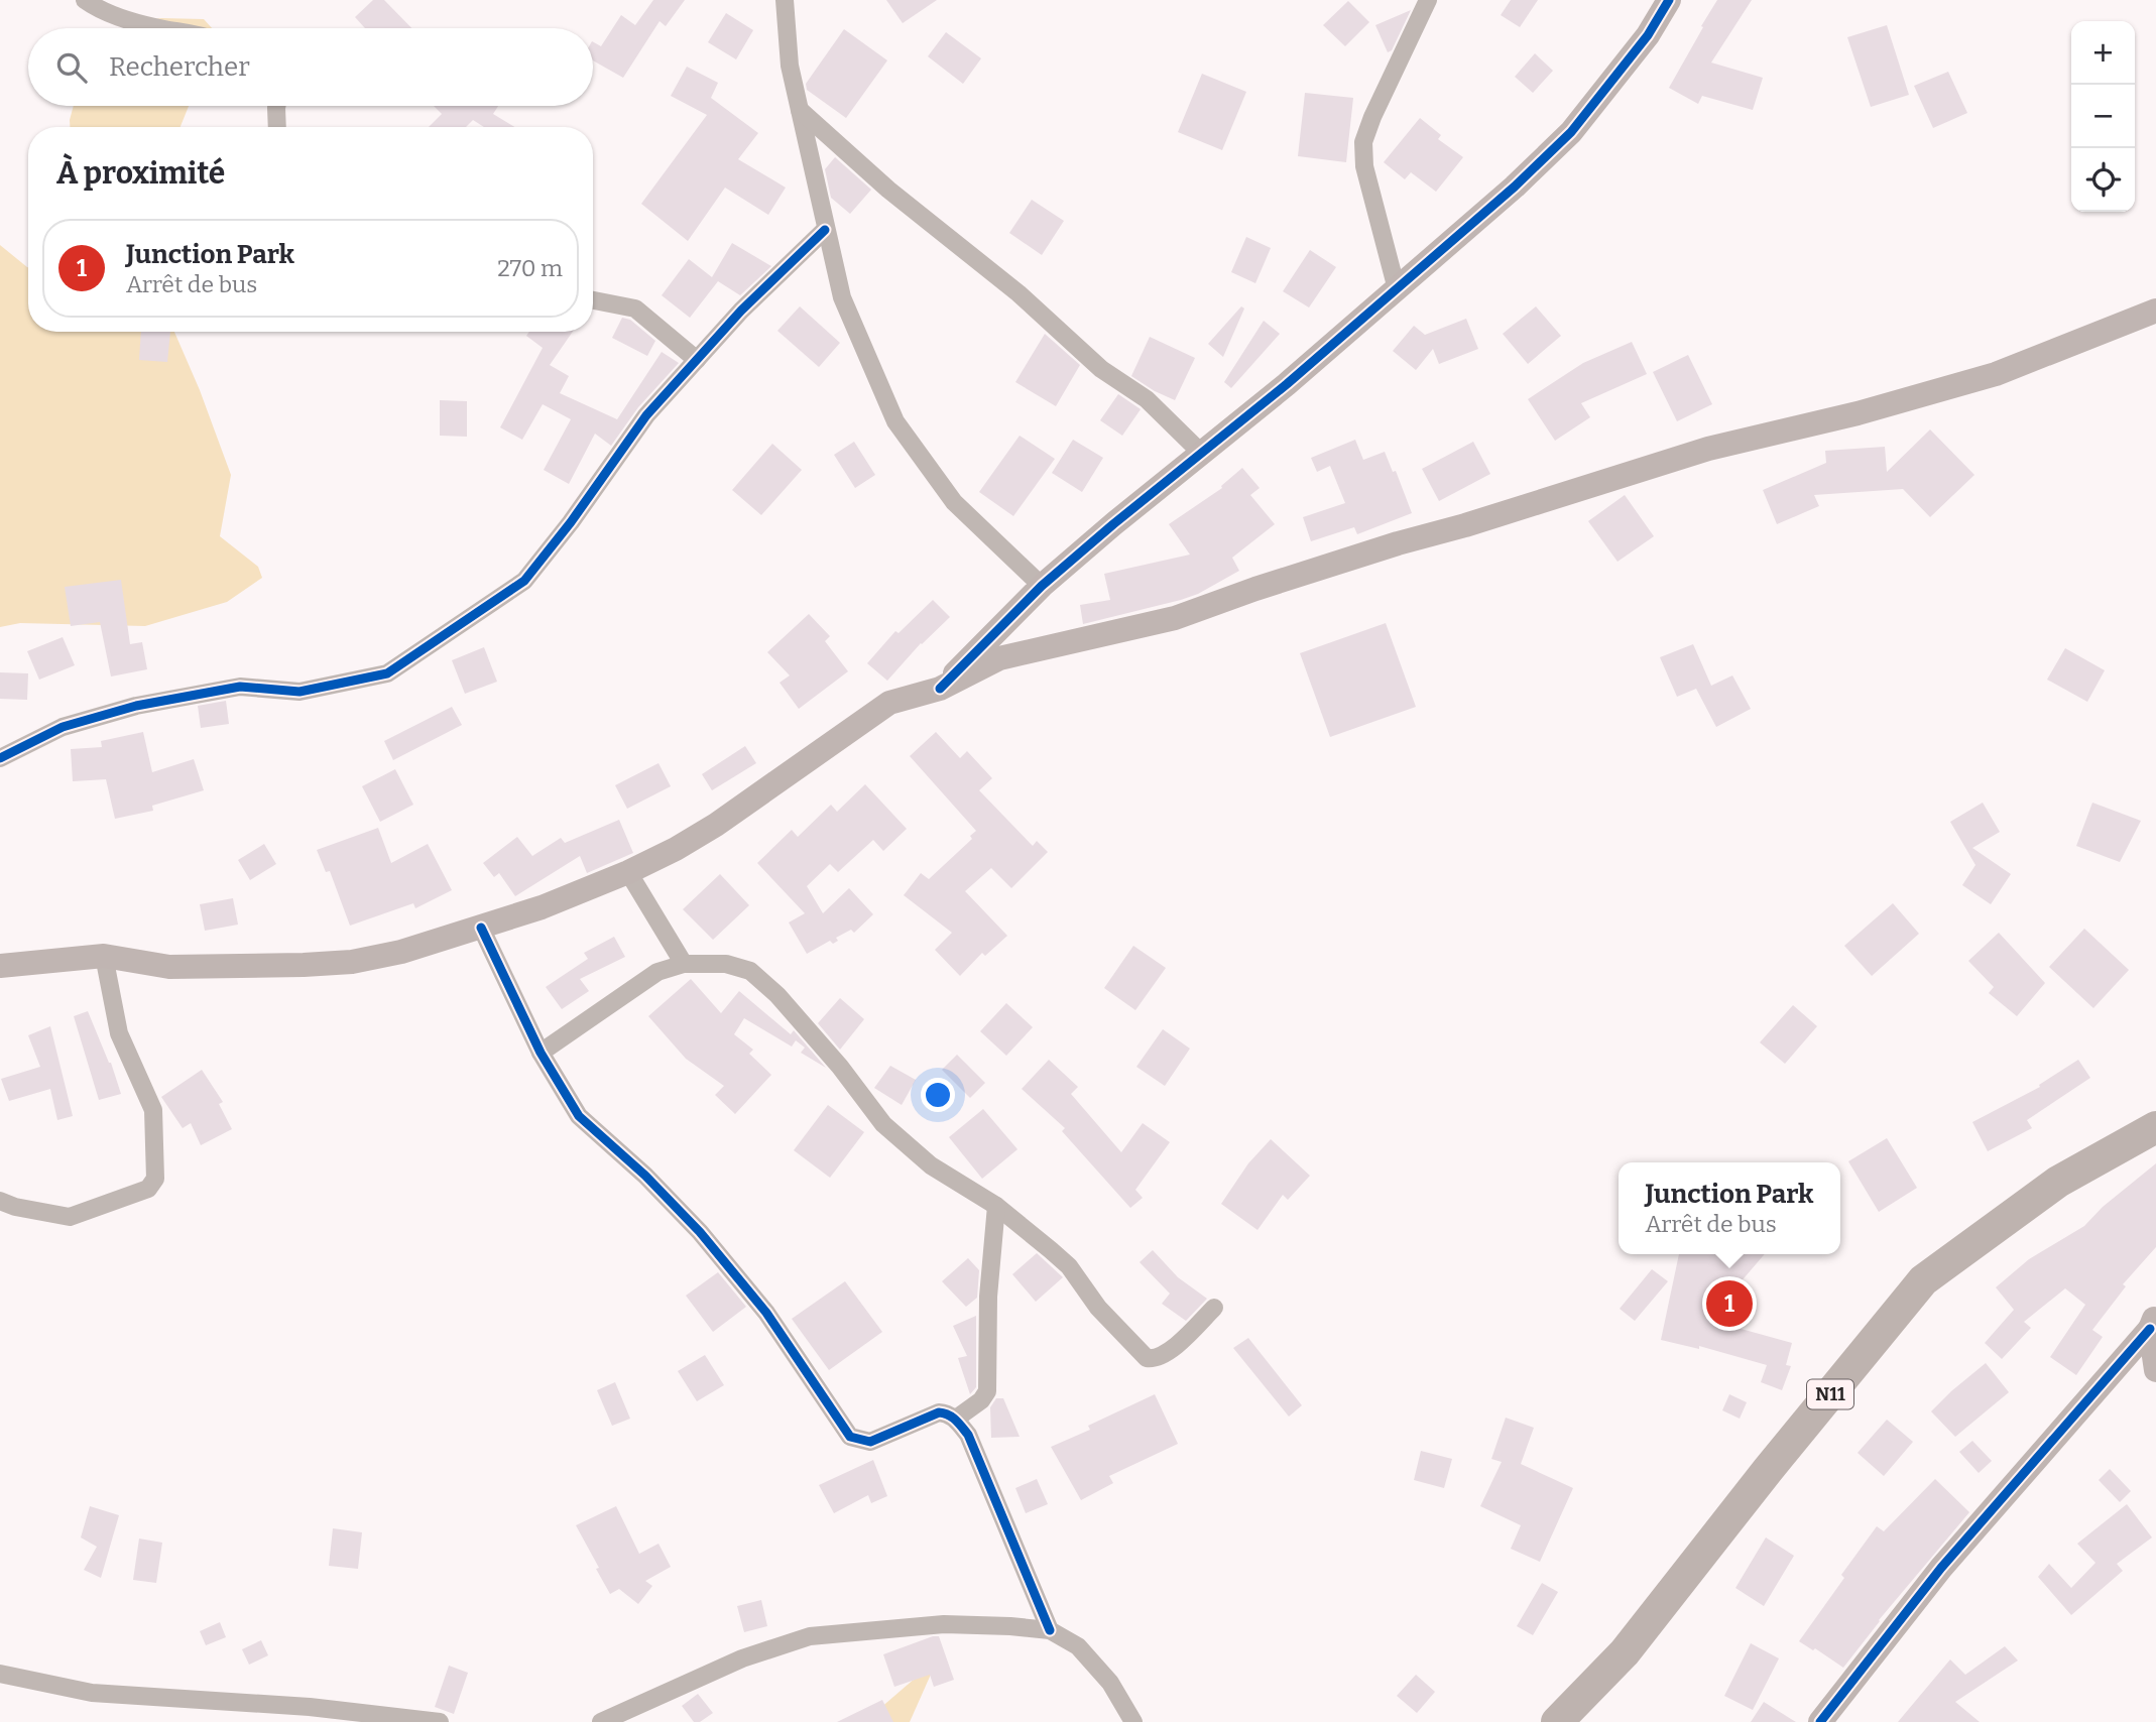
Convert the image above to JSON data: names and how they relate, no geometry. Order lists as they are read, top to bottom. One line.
{"streets":{"highway":["N11"]},"page":{"map_buttons":["+","−"],"search":"Rechercher","heading":"À proximité","list":[{"mark":"1","name":"Junction Park","note":"Arrêt de bus","value":"270 m"}],"popup":["Junction Park","Arrêt de bus"],"pins":"1"}}
